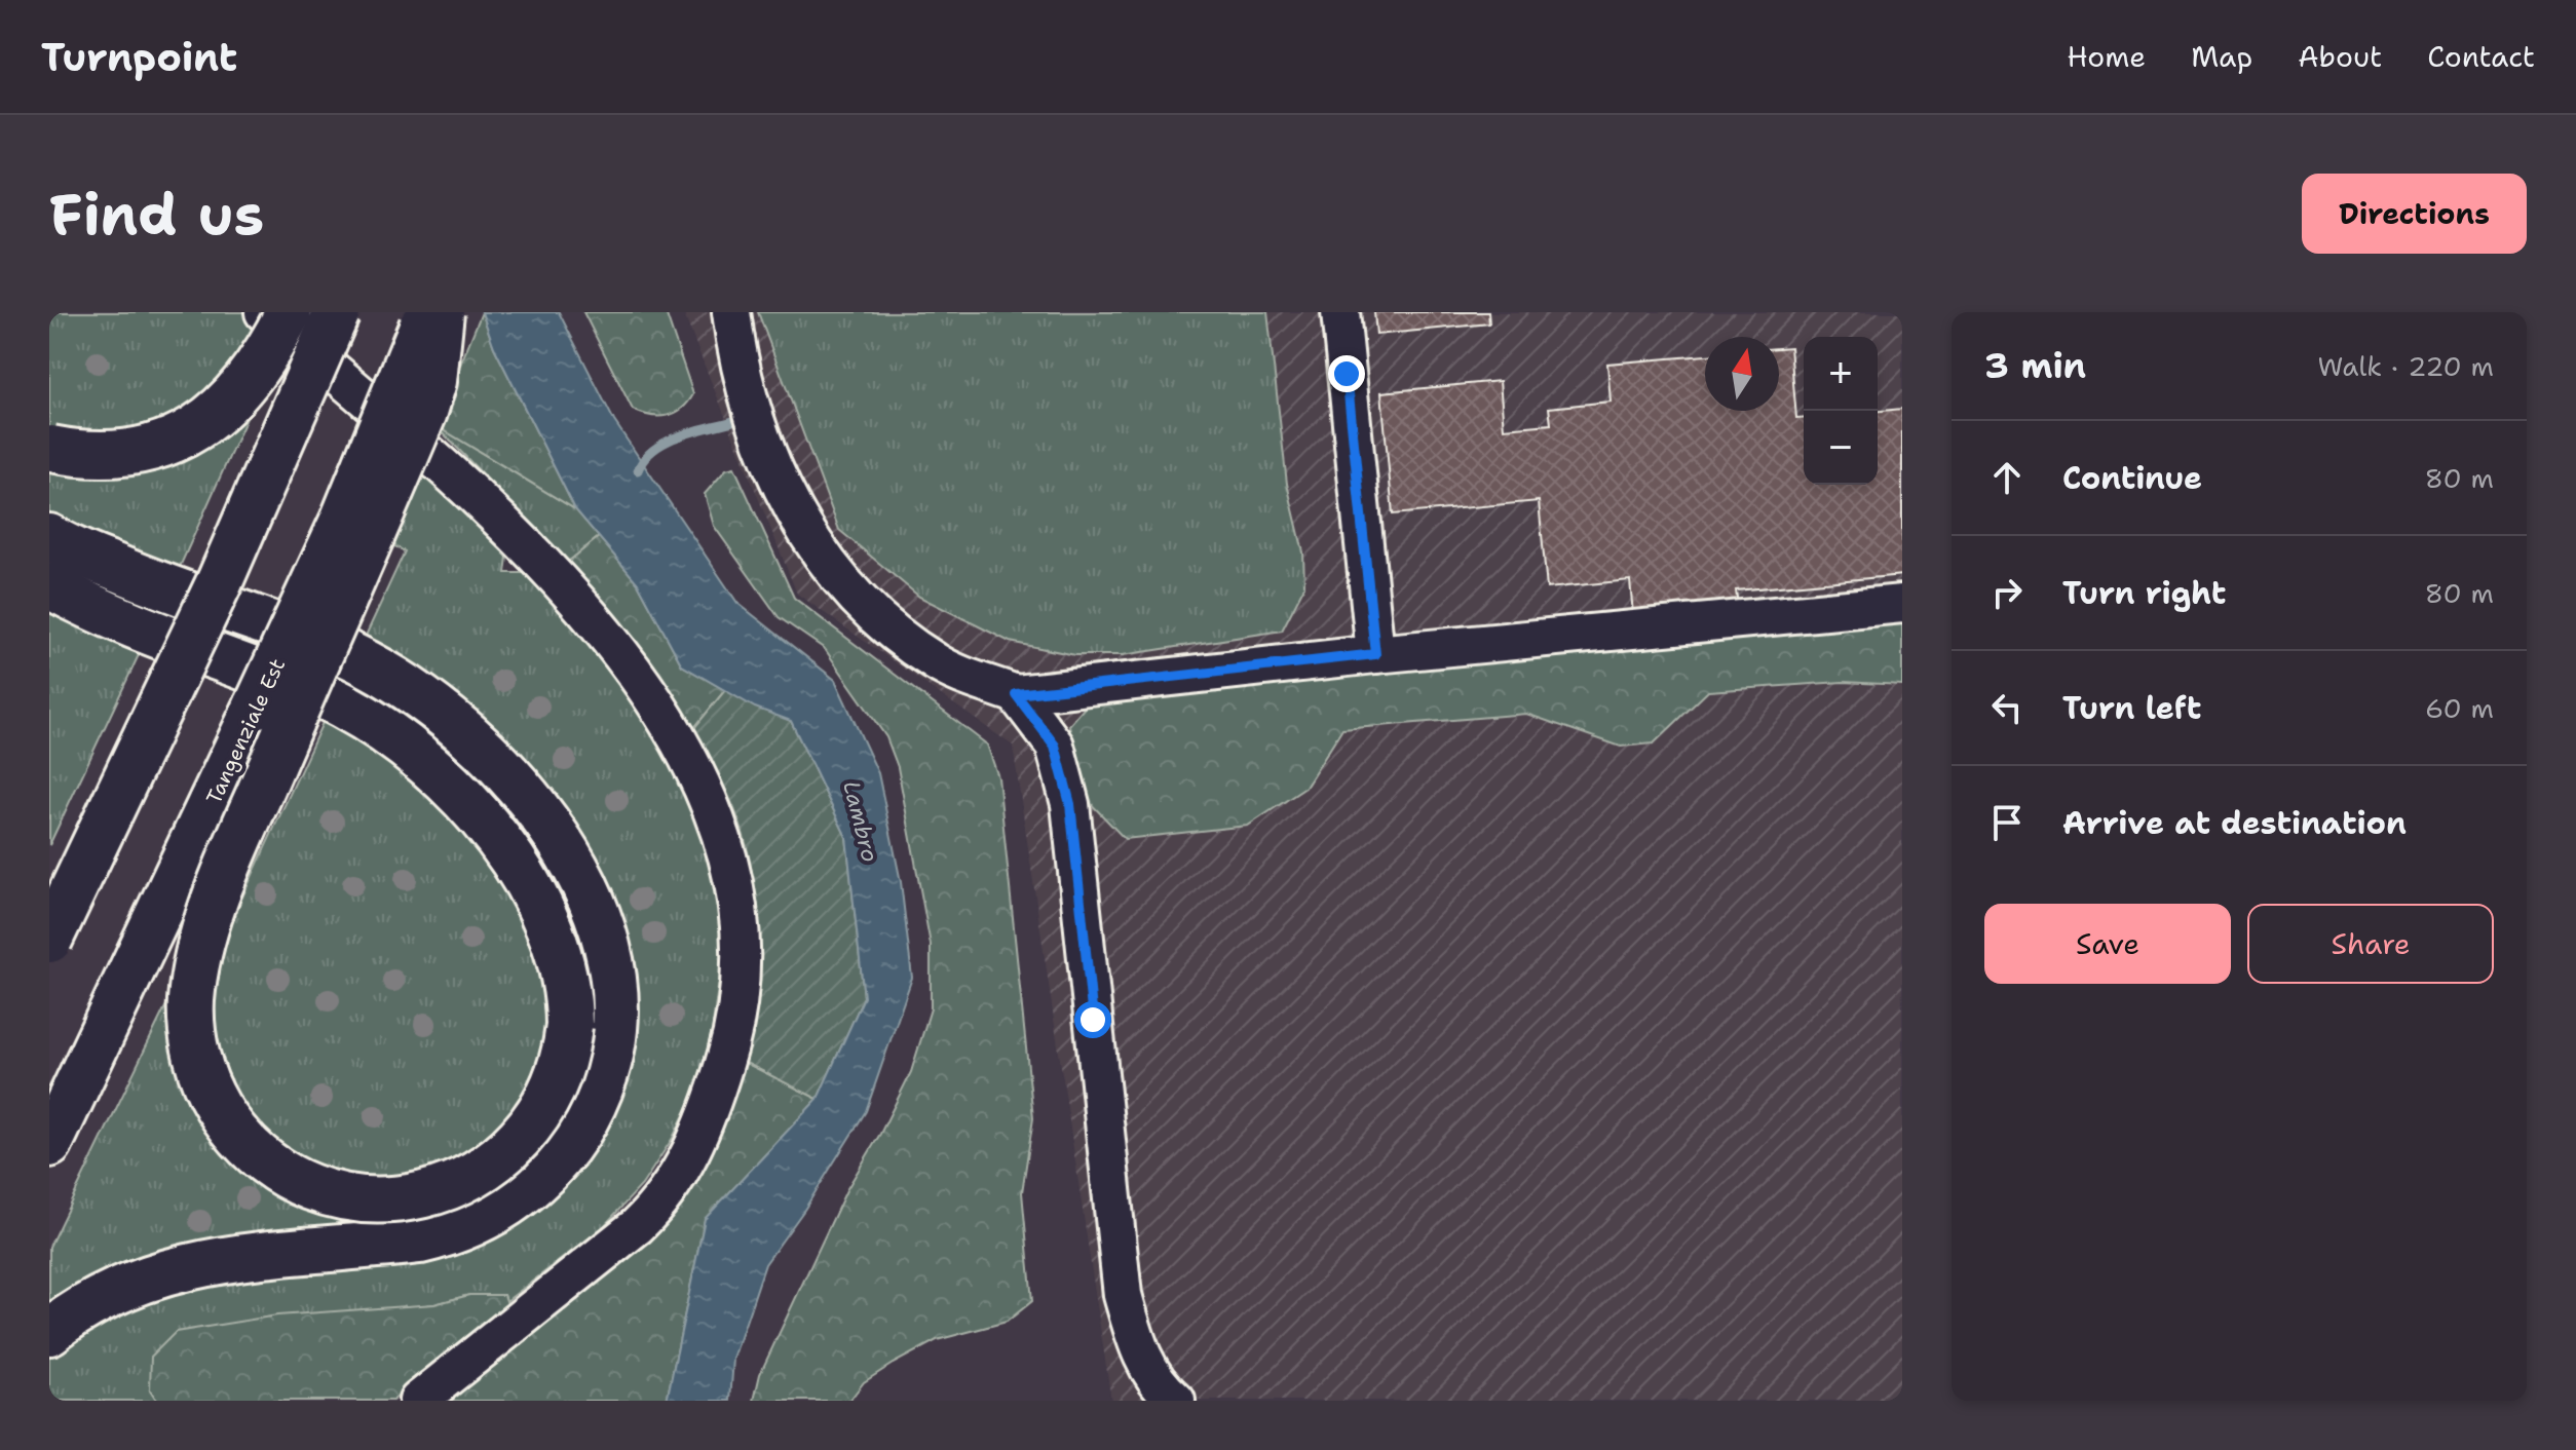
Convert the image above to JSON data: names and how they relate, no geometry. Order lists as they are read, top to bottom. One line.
{"streets":{"highway":["Tangenziale Est"]},"water":["Lambro"],"north":"top","page":{"header":"Turnpoint","nav":["Home","Map","About","Contact"],"buttons":["Directions",["Save","Share"]],"title":"Find us","heading":["3 min","Walk · 220 m"],"map_buttons":["+","−"],"list":[["Continue","80 m"],["Turn right","80 m"],["Turn left","60 m"],"Arrive at destination"]}}
